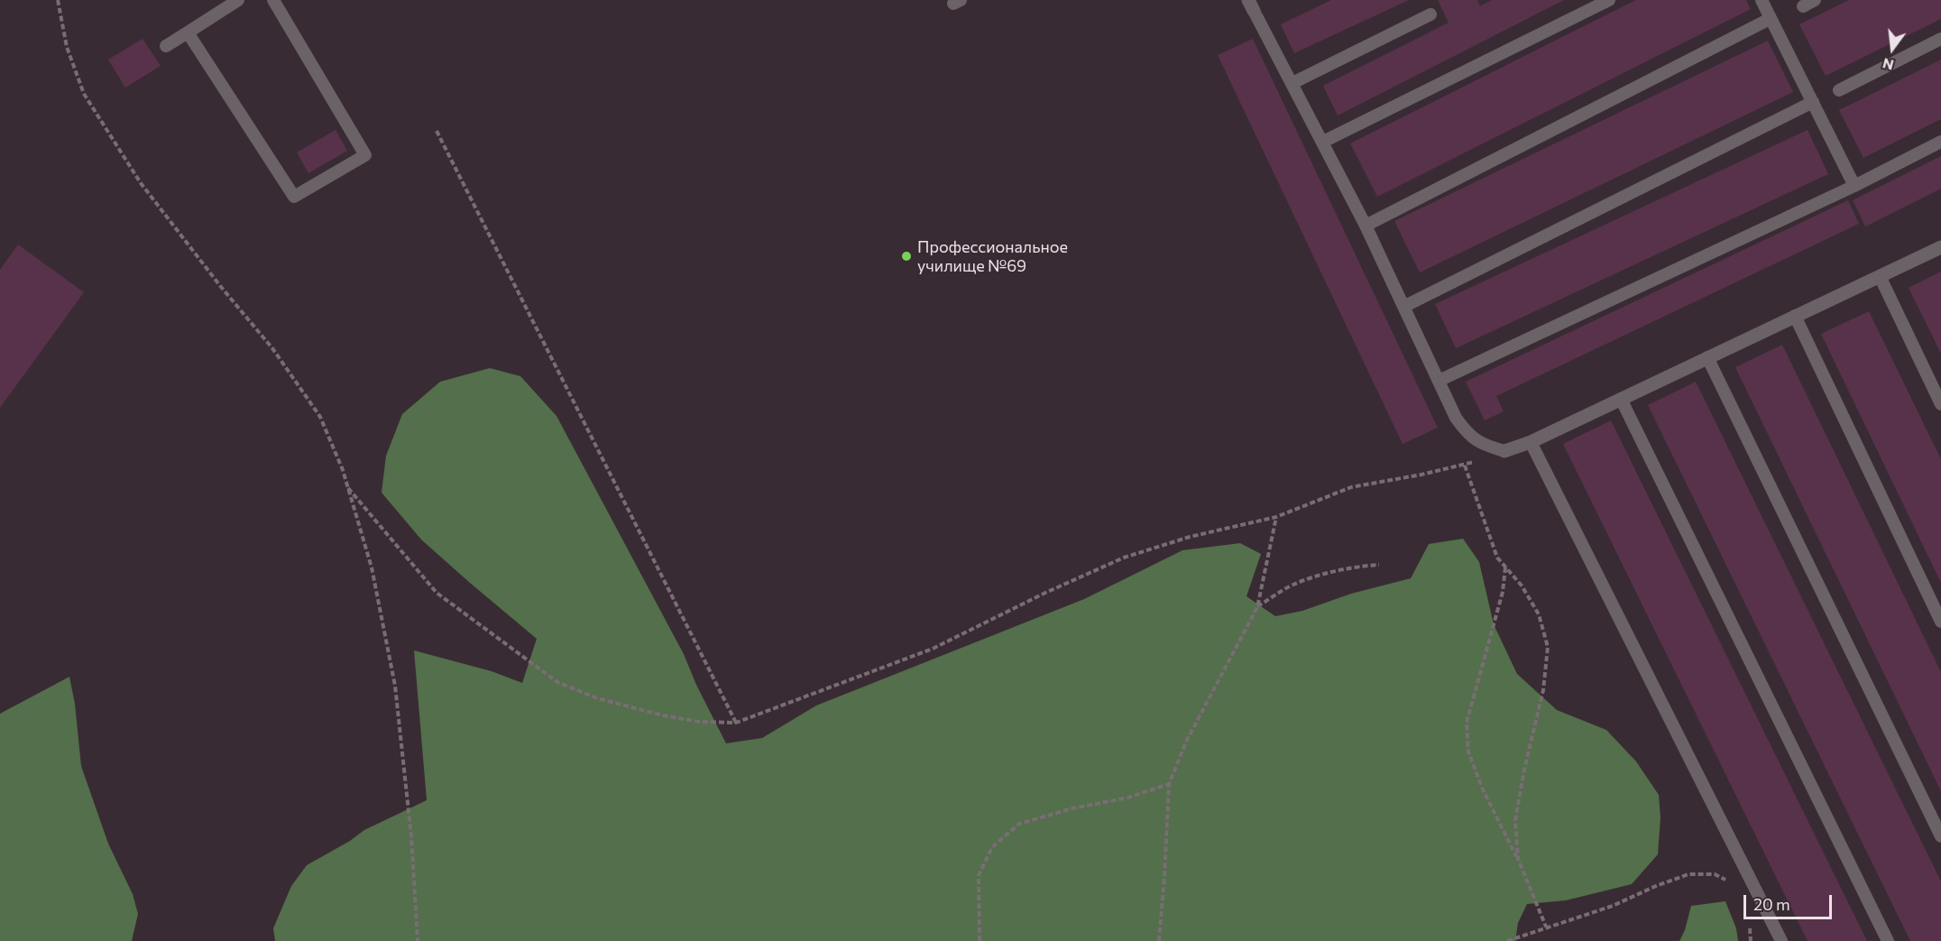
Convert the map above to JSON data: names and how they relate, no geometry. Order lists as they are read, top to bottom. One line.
{"places":["Профессиональное училище №69"],"scale_bar":"20 m","north":"bottom"}
